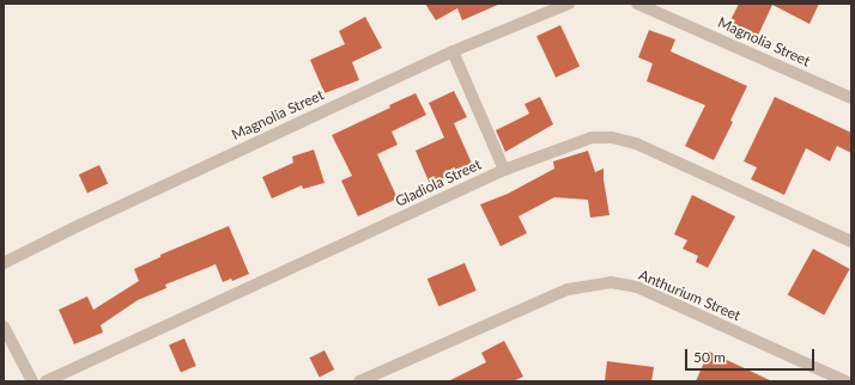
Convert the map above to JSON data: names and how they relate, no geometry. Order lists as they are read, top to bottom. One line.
{"streets":{"street":["Magnolia Street","Gladiola Street","Anthurium Street"]},"scale_bar":"50 m"}
